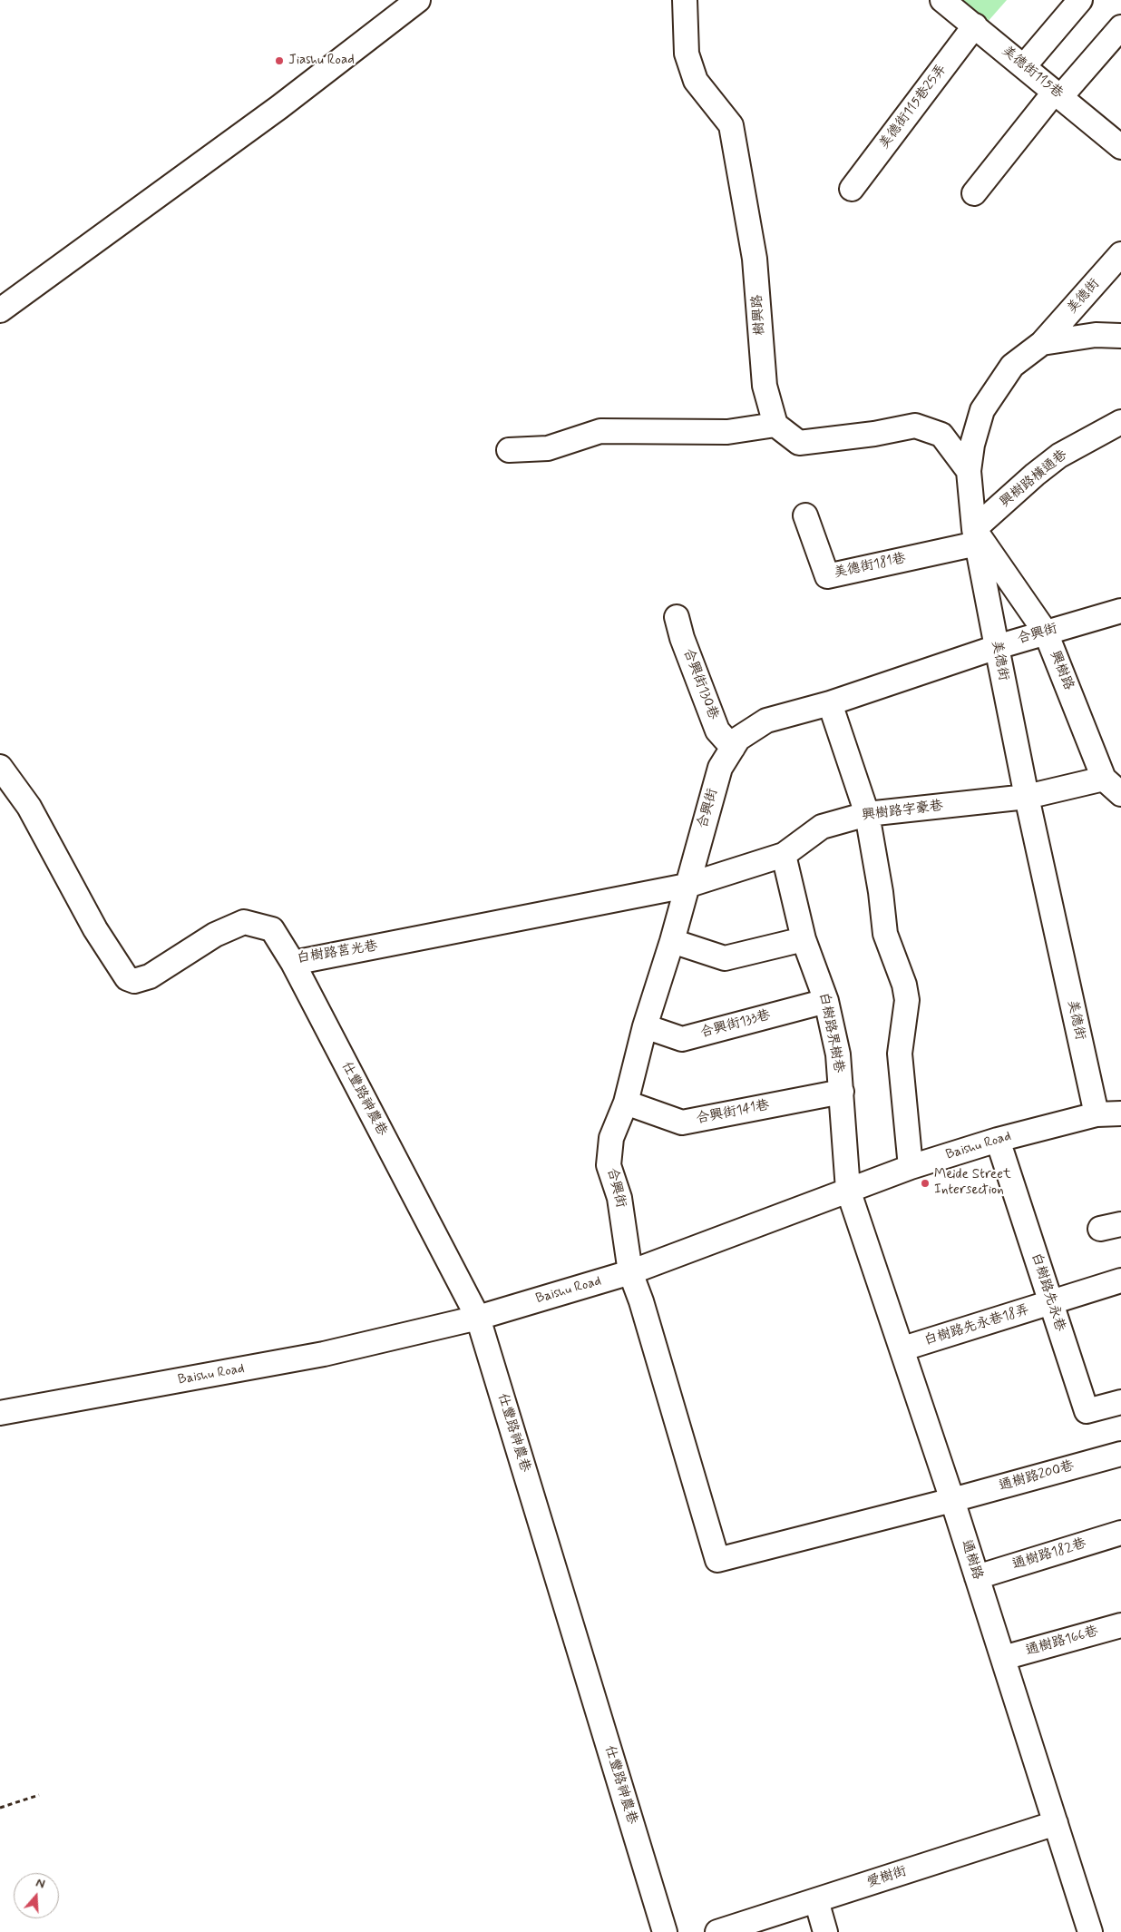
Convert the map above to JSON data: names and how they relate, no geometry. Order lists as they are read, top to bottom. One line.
{"streets":{"street":["美德街115巷","美德街115巷25弄","美德街","樹興路","興樹路橫通巷","美德街181巷","合興街","興樹路","合興街130巷","興樹路字豪巷","白樹路莒光巷","合興街133巷","白樹路界樹巷","仕豐路神農巷","合興街141巷","Baishu Road","白樹路先永巷","白樹路先永巷18弄","通樹路200巷","通樹路182巷","通樹路","通樹路166巷","愛樹街"]},"crossings":[["美德街115巷","美德街115巷25弄"],["美德街","興樹路橫通巷"],["美德街","美德街181巷"],["美德街","合興街"],["美德街","興樹路"],["美德街","興樹路字豪巷"],["美德街","Baishu Road"],["興樹路橫通巷","美德街181巷"],["興樹路橫通巷","興樹路"],["美德街181巷","興樹路"],["合興街","興樹路"],["合興街","合興街130巷"],["合興街","興樹路字豪巷"],["合興街","白樹路莒光巷"],["合興街","合興街133巷"],["合興街","合興街141巷"],["合興街","Baishu Road"],["合興街","通樹路200巷"],["合興街","通樹路"],["興樹路","興樹路字豪巷"],["興樹路字豪巷","白樹路莒光巷"],["興樹路字豪巷","白樹路界樹巷"],["白樹路莒光巷","仕豐路神農巷"],["合興街133巷","白樹路界樹巷"],["白樹路界樹巷","合興街141巷"],["白樹路界樹巷","Baishu Road"],["白樹路界樹巷","通樹路"],["仕豐路神農巷","Baishu Road"],["Baishu Road","白樹路先永巷"],["Baishu Road","通樹路"],["白樹路先永巷","白樹路先永巷18弄"],["白樹路先永巷18弄","通樹路"],["通樹路200巷","通樹路"],["通樹路182巷","通樹路"],["通樹路","通樹路166巷"],["通樹路","愛樹街"]],"places":["Jiashu Road","Meide Street Intersection"],"north":"top"}
